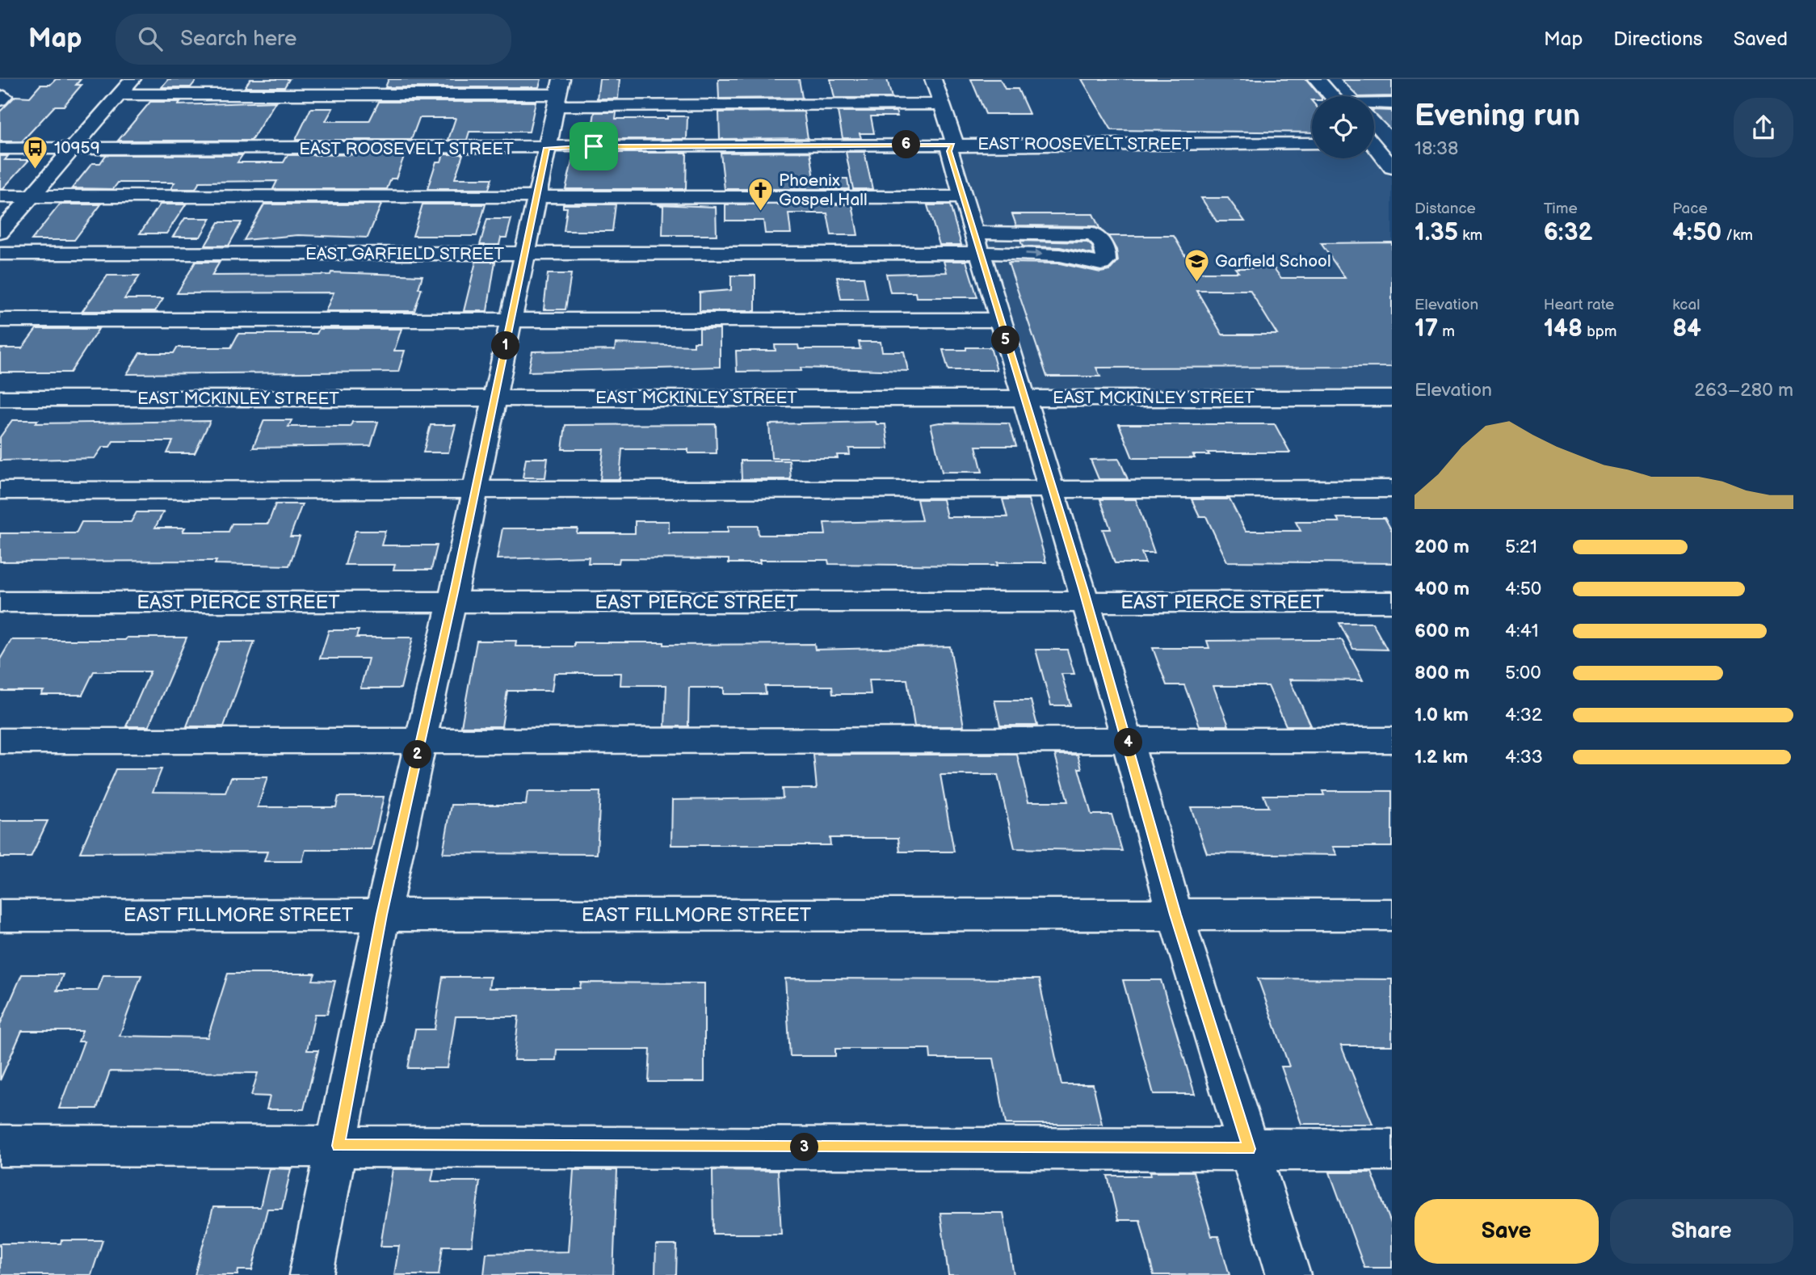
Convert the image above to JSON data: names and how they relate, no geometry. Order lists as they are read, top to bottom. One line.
{"streets":{"street":["EAST ROOSEVELT STREET","EAST GARFIELD STREET","EAST MCKINLEY STREET","EAST PIERCE STREET","EAST FILLMORE STREET"]},"places":{"bus stop":["10959"],"church":["Phoenix Gospel Hall"],"school or university":["Garfield School"]},"page":{"header":"Map","search":"Search here","nav":["Map","Directions","Saved"],"heading":["Evening run","18:38"],"pins":["6","5","1","4","2","3"],"stats":[["Distance","1.35 km"],["Time","6:32"],["Pace","4:50 /km"],["Elevation","17 m"],["Heart rate","148 bpm"],["kcal","84"]],"chart":["Elevation","263–280 m"],"list":[{"name":"200 m","note":"5:21"},{"name":"400 m","note":"4:50"},{"name":"600 m","note":"4:41"},{"name":"800 m","note":"5:00"},{"name":"1.0 km","note":"4:32"},{"name":"1.2 km","note":"4:33"}],"buttons":["Save","Share"]}}
